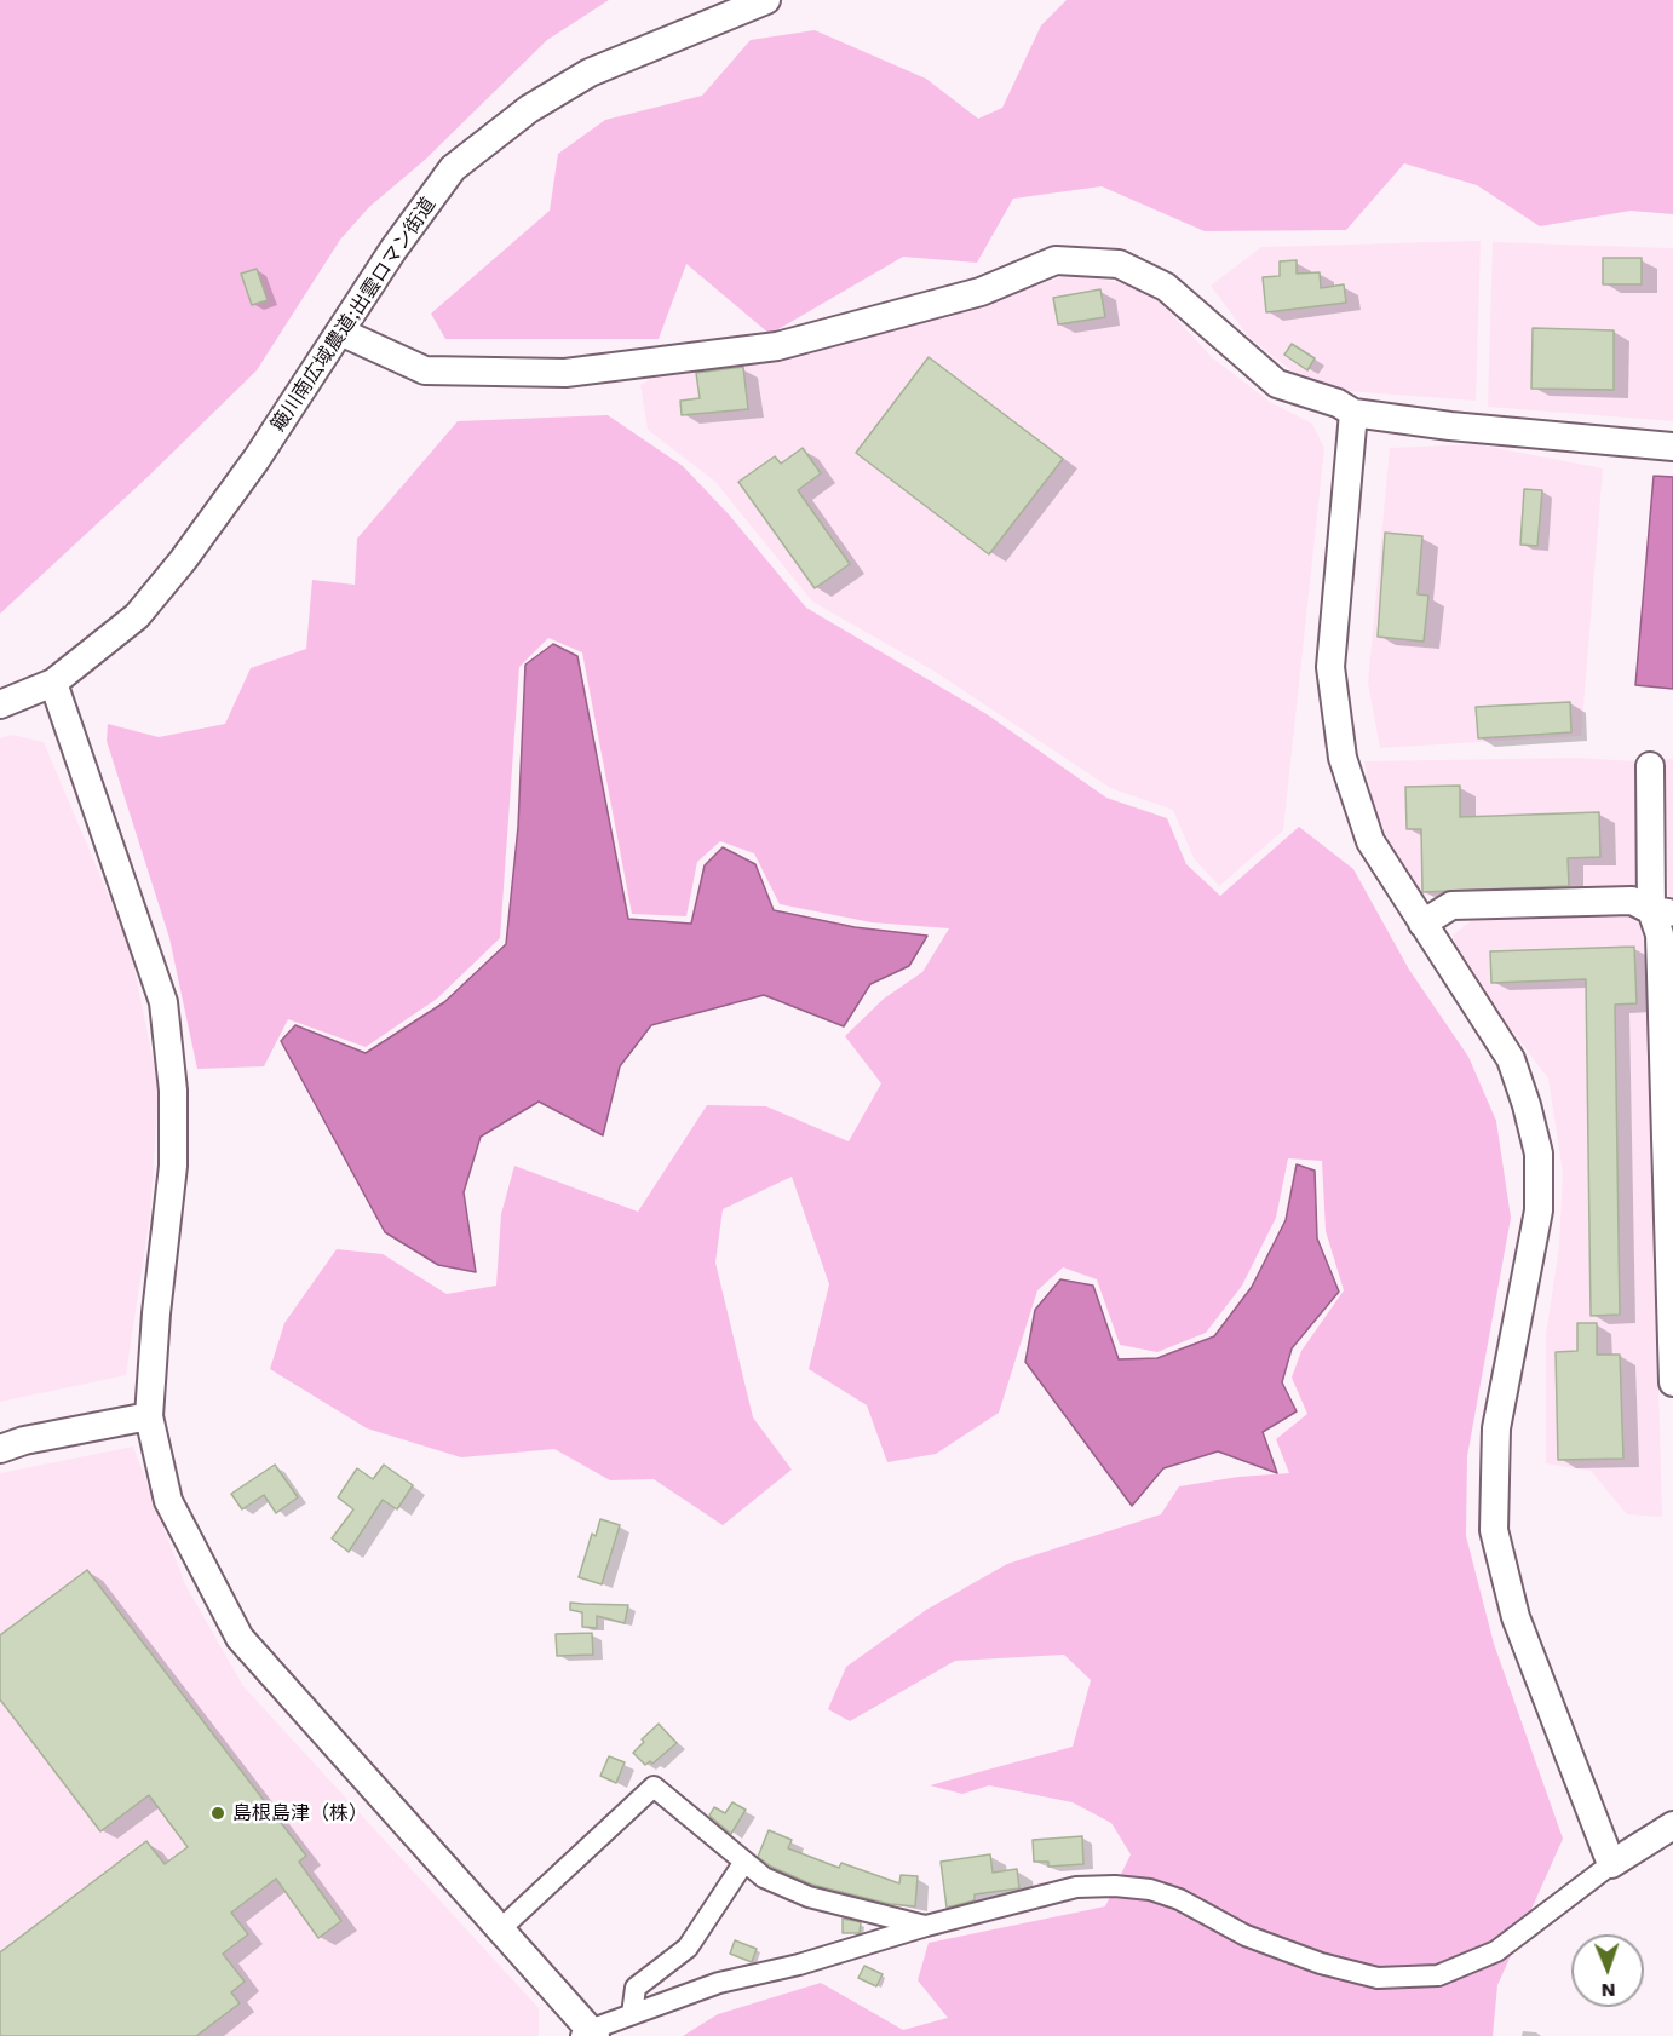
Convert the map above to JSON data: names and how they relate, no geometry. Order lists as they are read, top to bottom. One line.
{"streets":{"street":["簸川南広域農道;出雲ロマン街道"]},"places":["島根島津（株）"],"north":"bottom"}
